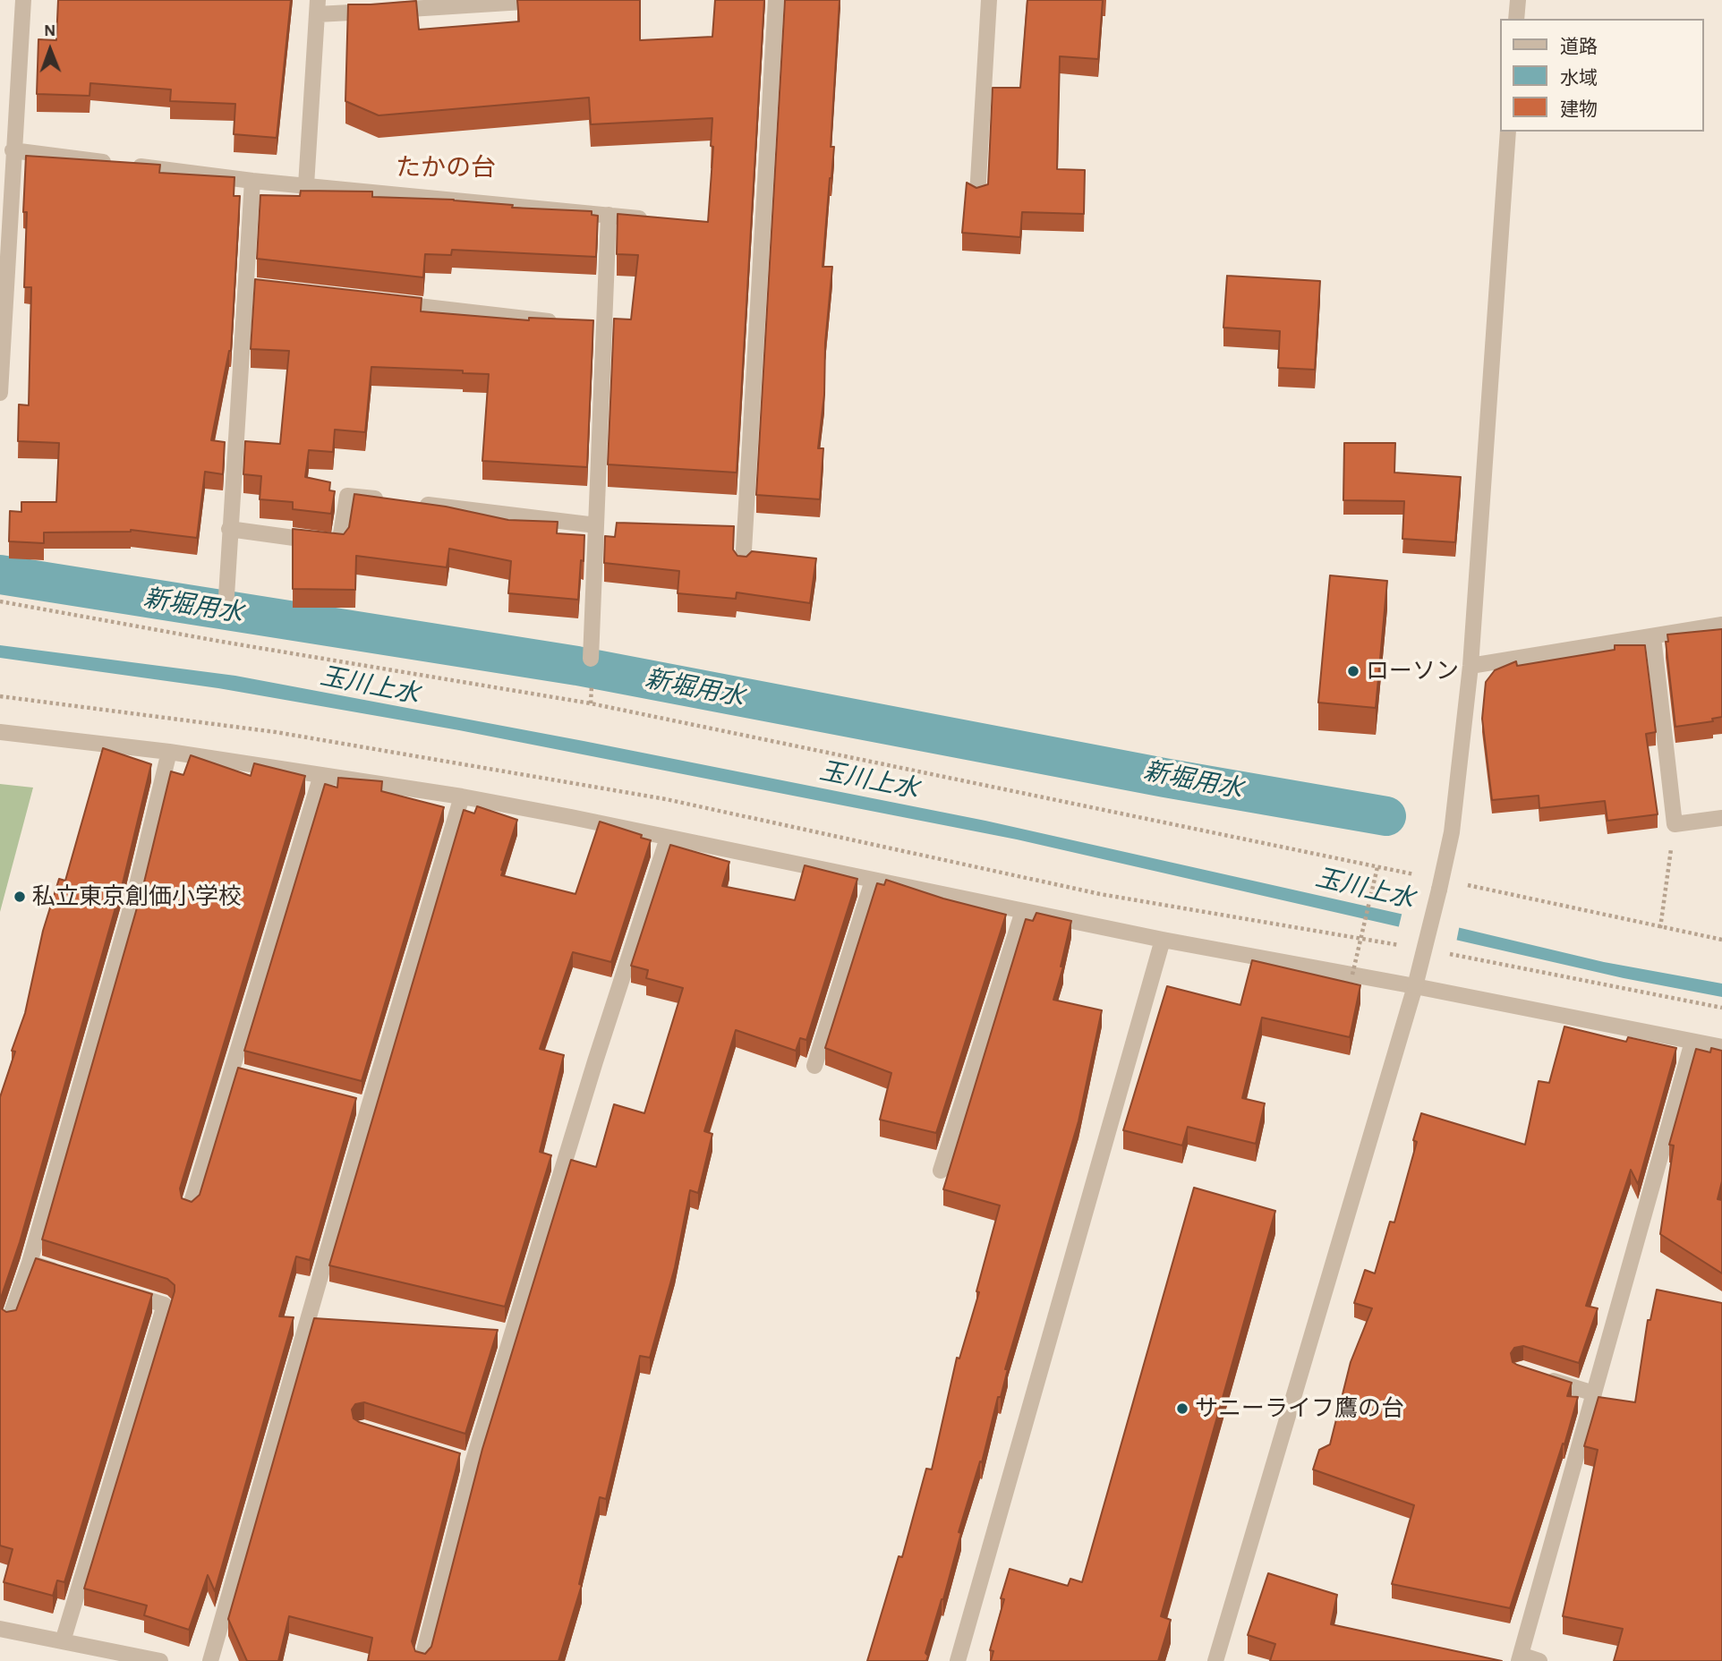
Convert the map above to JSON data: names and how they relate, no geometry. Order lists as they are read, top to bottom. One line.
{"districts":["たかの台"],"water":["新堀用水","玉川上水"],"places":["ローソン","私立東京創価小学校","サニーライフ鷹の台"],"legend":["道路","水域","建物"],"north":"top"}
